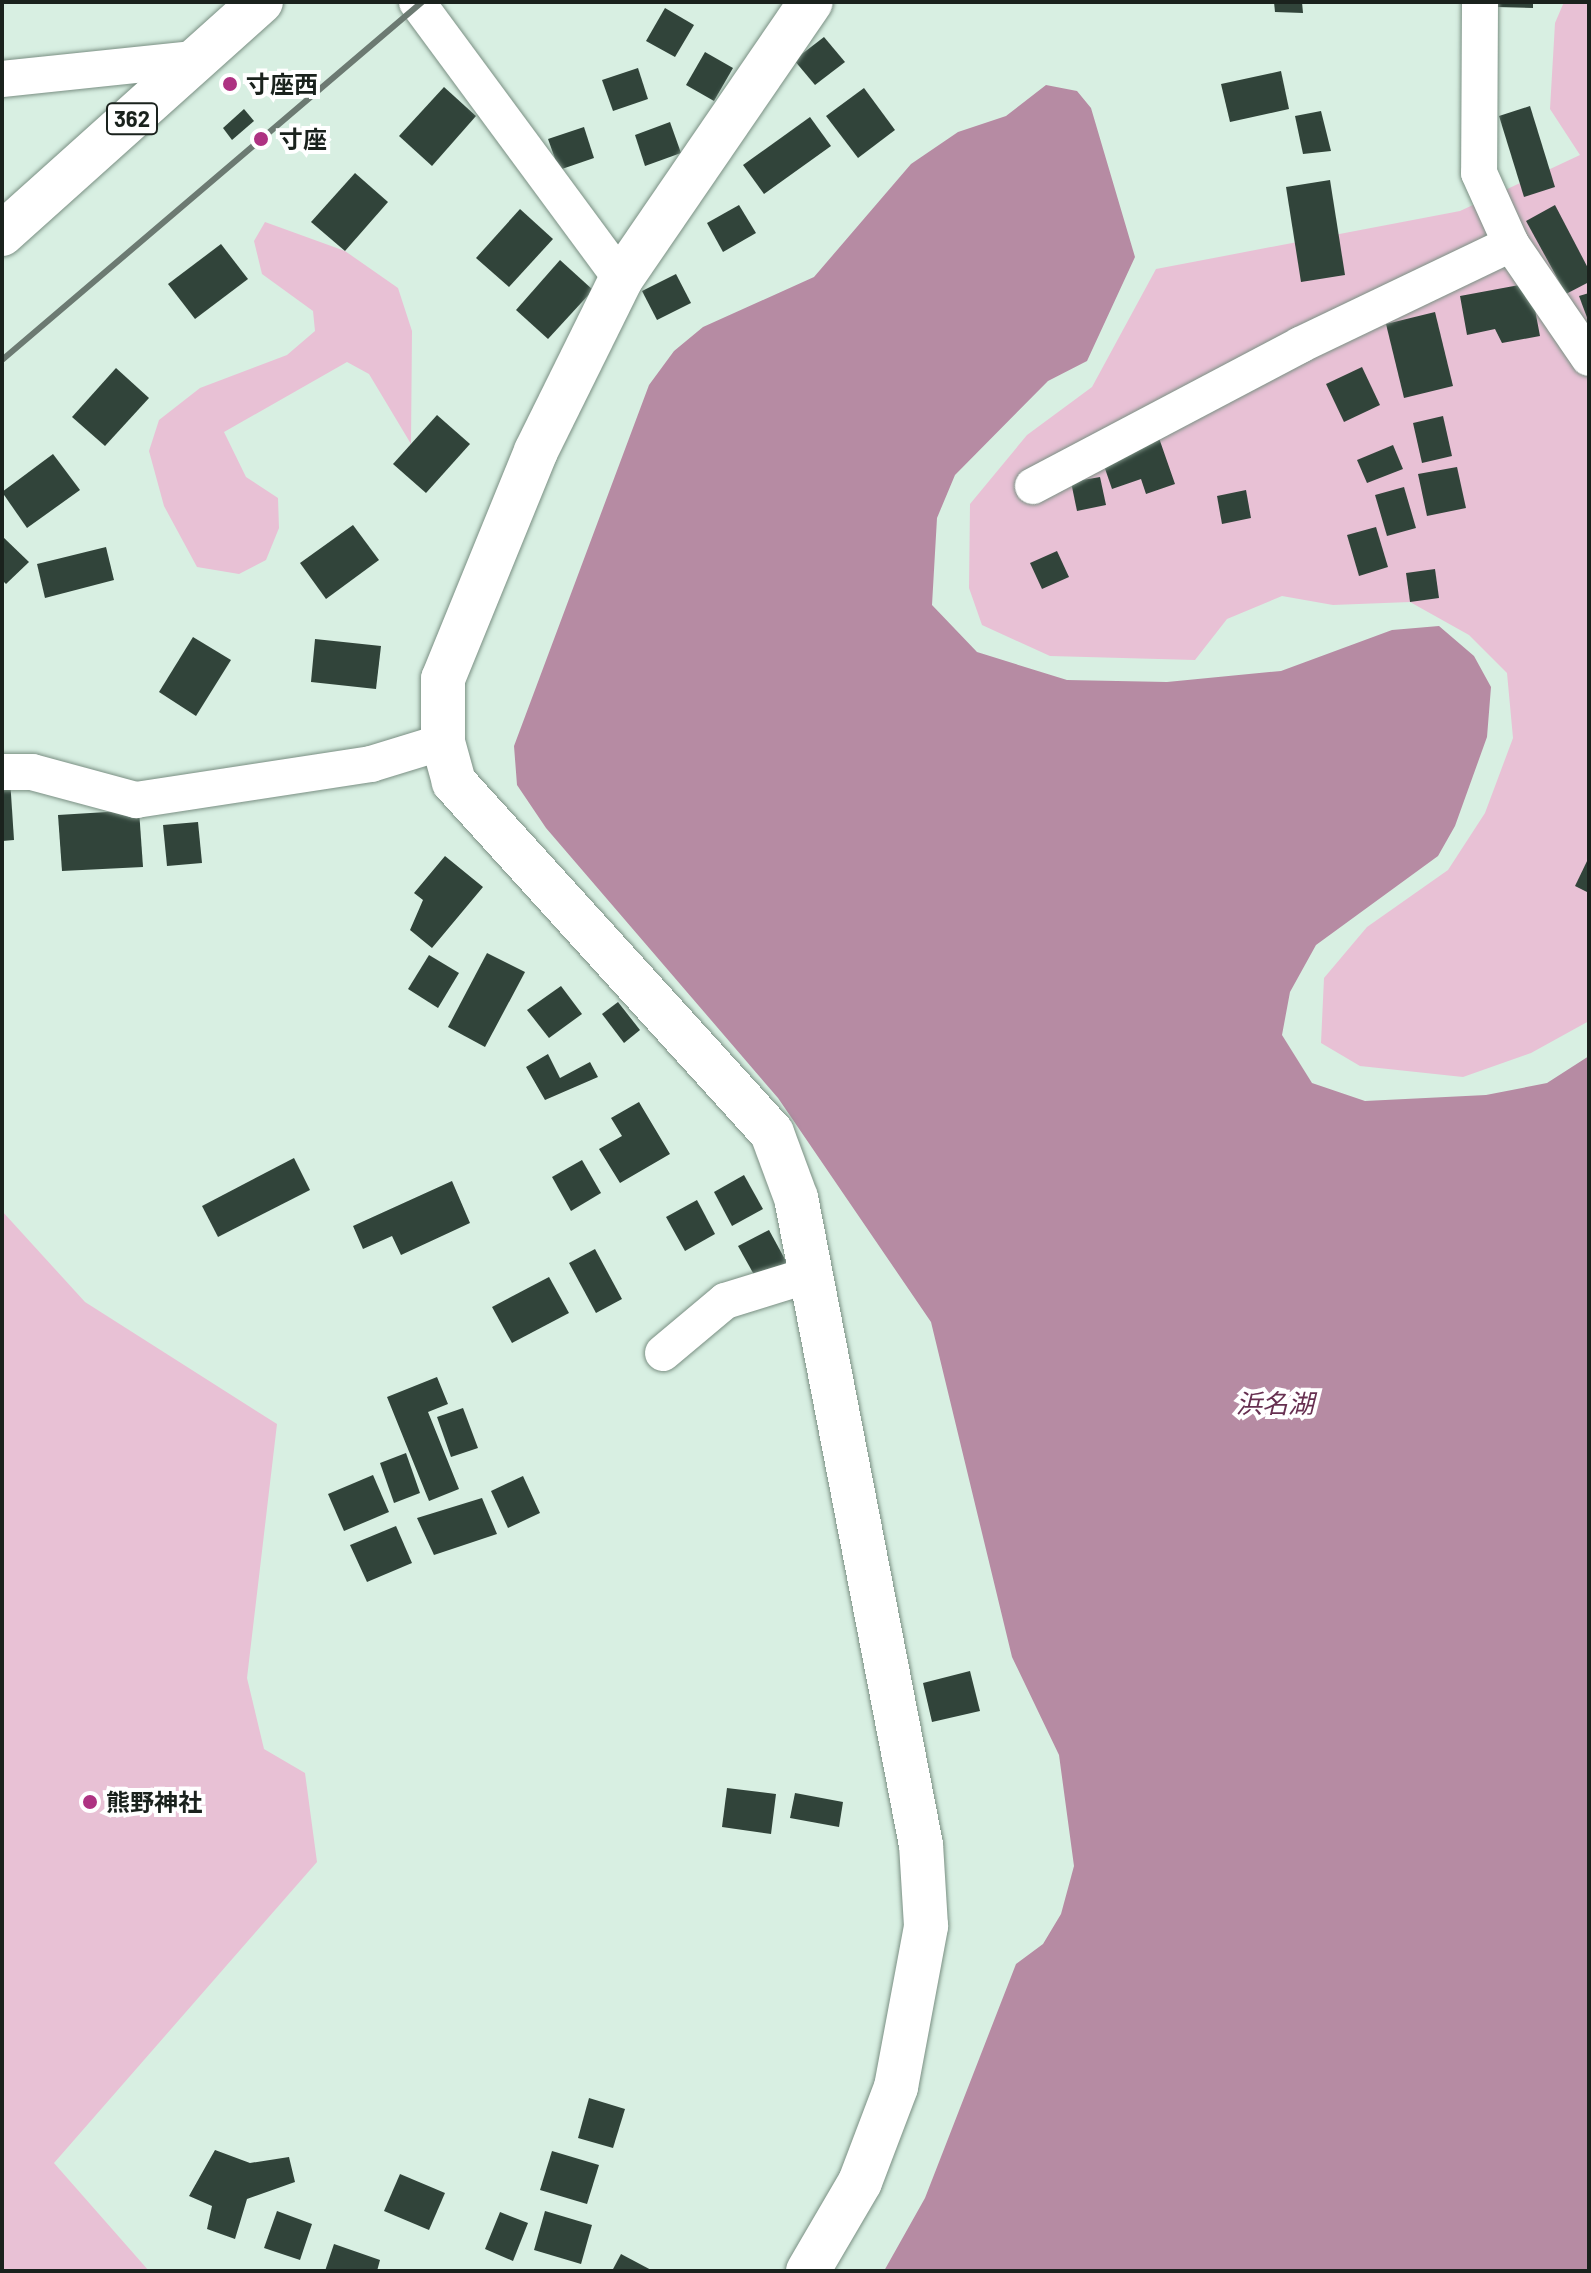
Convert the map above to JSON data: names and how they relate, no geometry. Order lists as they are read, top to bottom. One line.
{"streets":{"main road":["362"]},"water":["浜名湖"],"places":["寸座西","寸座","熊野神社"]}
